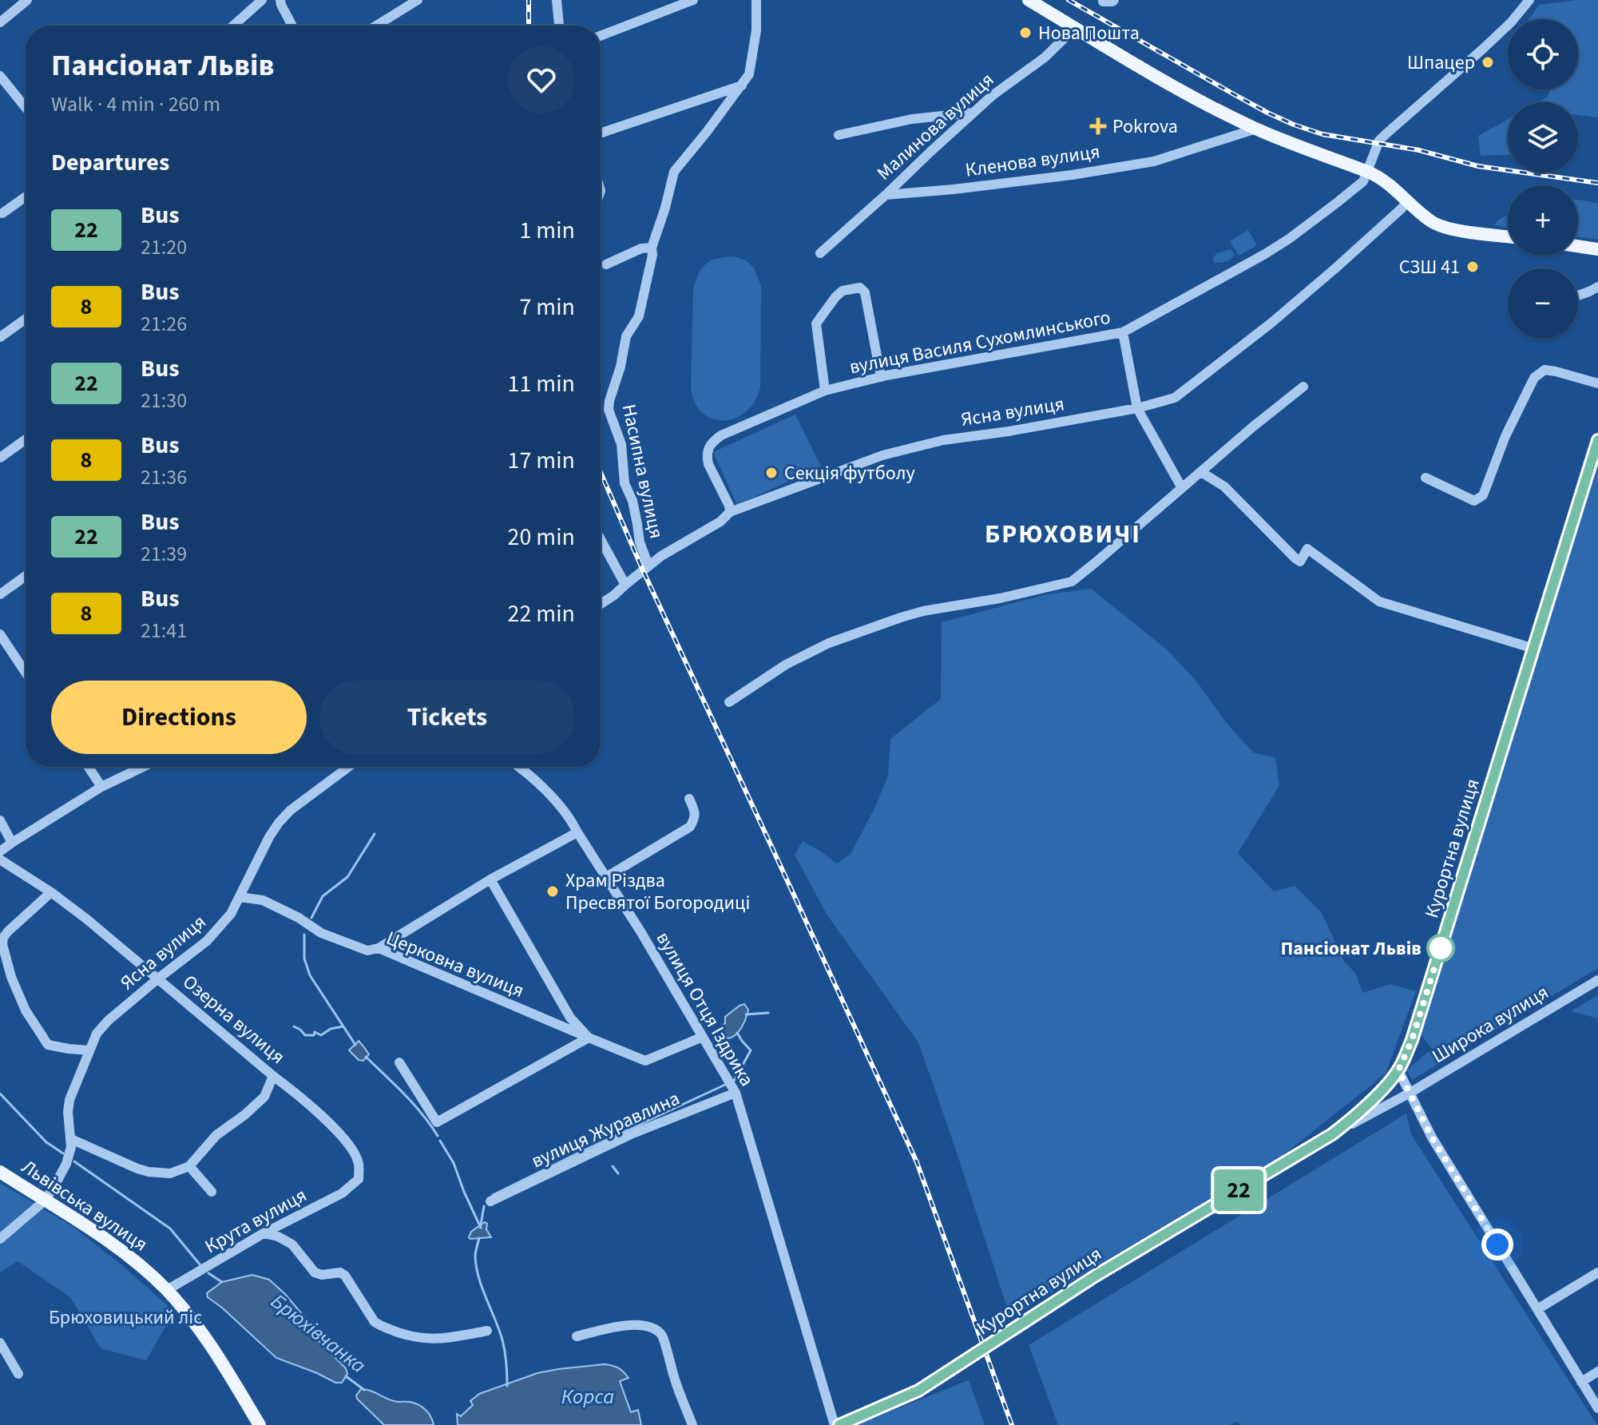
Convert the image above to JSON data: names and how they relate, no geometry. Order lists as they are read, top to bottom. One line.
{"streets":{"main road":["Курортна вулиця","Львівська вулиця"],"street":["Малинова вулиця","Кленова вулиця","вулиця Василя Сухомлинського","Ясна вулиця","Насипна вулиця","Церковна вулиця","вулиця Отця Іздрика","Озерна вулиця","Широка вулиця","вулиця Журавлина","Крута вулиця"]},"crossings":[["Малинова вулиця","Кленова вулиця"],["вулиця Василя Сухомлинського","Ясна вулиця"],["Ясна вулиця","Насипна вулиця"],["Ясна вулиця","Церковна вулиця"],["Ясна вулиця","Озерна вулиця"],["Ясна вулиця","Львівська вулиця"],["Курортна вулиця","вулиця Отця Іздрика"],["Курортна вулиця","Широка вулиця"],["Церковна вулиця","вулиця Отця Іздрика"],["вулиця Отця Іздрика","вулиця Журавлина"],["Озерна вулиця","Крута вулиця"],["Львівська вулиця","Крута вулиця"]],"districts":["БРЮХОВИЧІ"],"water":["Брюхівчанка","Корса"],"parks":["Брюховицький ліс"],"places":{"other":["Нова Пошта","Шпацер","СЗШ 41","Секція футболу","Храм Різдва Пресвятої Богородиці","Пансіонат Львів"],"health":["Pokrova"]},"lines":["bus line 22"],"page":{"on_map":"22","map_buttons":["+","−"],"heading":[["Пансіонат Львів","Walk · 4 min · 260 m"],"Departures"],"list":[{"mark":"22","name":"Bus","note":"21:20","value":"1 min"},{"mark":"8","name":"Bus","note":"21:26","value":"7 min"},{"mark":"22","name":"Bus","note":"21:30","value":"11 min"},{"mark":"8","name":"Bus","note":"21:36","value":"17 min"},{"mark":"22","name":"Bus","note":"21:39","value":"20 min"},{"mark":"8","name":"Bus","note":"21:41","value":"22 min"}],"buttons":["Directions","Tickets"]}}
